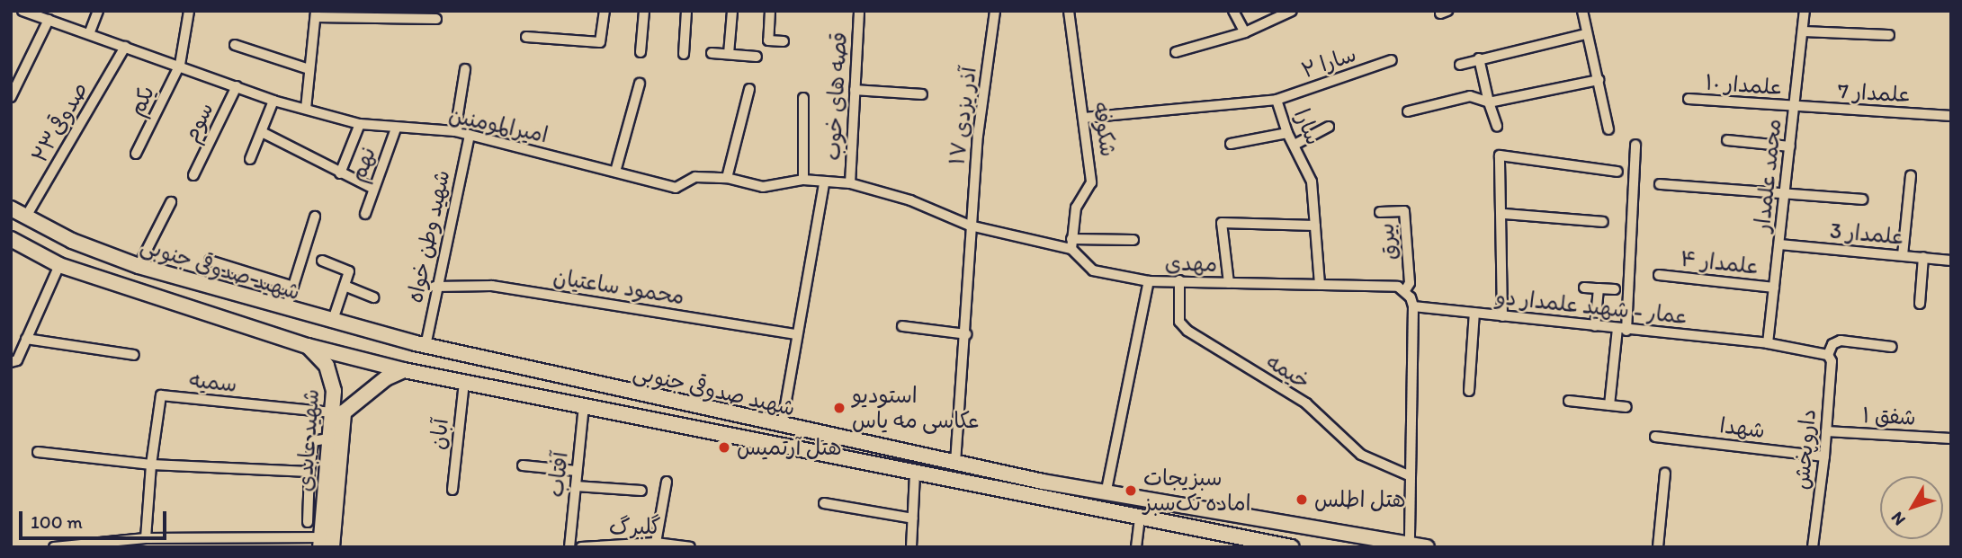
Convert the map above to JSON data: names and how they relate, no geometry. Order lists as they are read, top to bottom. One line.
{"streets":{"main road":["شهید صدوقی جنوبی","شهید عابدی"],"street":["سارا ۲","علمدار ۱۰","علمدار 7","قصه های خوب","یکم","آذر یزدی ۱۷","صدوقی۲۳","سوم","امیرالمومنین","سارا","شکوفه","نهم","محمد علمدار","علمدار 3","شهید وطن خواه","بیرق","علمدار ۴","مهدی","محمود ساعتیان","عمار - شهید علمدار دو","خیمه","سمیه","شفق ۱","شهدا","آبان","داروپخش","آفتاب","گلبرگ"]},"crossings":[["سارا ۲","سارا"],["علمدار ۱۰","علمدار 7"],["علمدار ۱۰","محمد علمدار"],["علمدار 7","محمد علمدار"],["قصه های خوب","امیرالمومنین"],["یکم","امیرالمومنین"],["آذر یزدی ۱۷","امیرالمومنین"],["آذر یزدی ۱۷","شهید صدوقی جنوبی"],["صدوقی۲۳","امیرالمومنین"],["صدوقی۲۳","شهید صدوقی جنوبی"],["سوم","امیرالمومنین"],["امیرالمومنین","نهم"],["امیرالمومنین","شهید وطن خواه"],["سارا","شکوفه"],["سارا","مهدی"],["شکوفه","مهدی"],["محمد علمدار","علمدار 3"],["محمد علمدار","علمدار ۴"],["محمد علمدار","عمار - شهید علمدار دو"],["شهید وطن خواه","شهید صدوقی جنوبی"],["شهید وطن خواه","محمود ساعتیان"],["بیرق","مهدی"],["مهدی","خیمه"],["شهید صدوقی جنوبی","آبان"],["شهید صدوقی جنوبی","شهید عابدی"],["شهید صدوقی جنوبی","آفتاب"],["عمار - شهید علمدار دو","داروپخش"],["سمیه","شهید عابدی"],["شفق ۱","داروپخش"],["شهدا","داروپخش"]],"places":["استودیو عکاسی مه یاس","هتل آرتمیس","سبزیجات اماده تک‌سبز","هتل اطلس"],"scale_bar":"100 m","north":"bottom left"}
